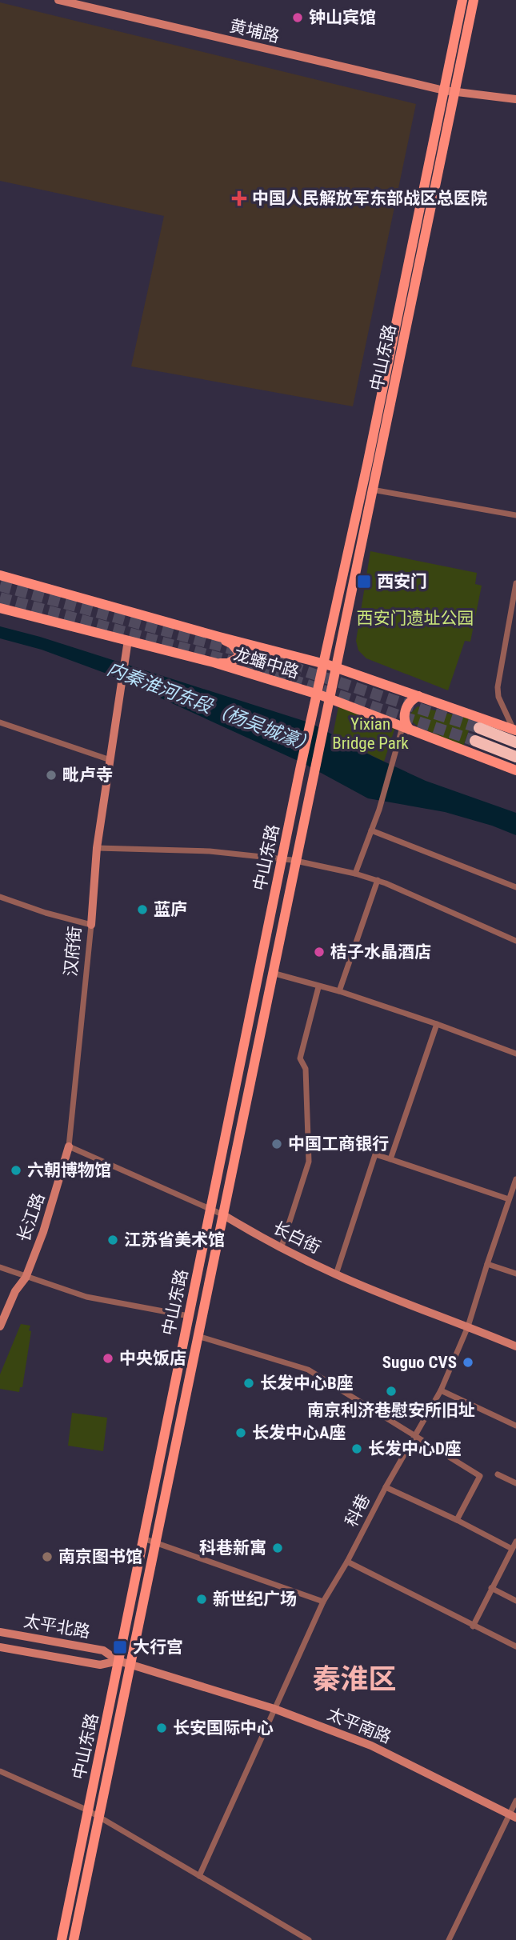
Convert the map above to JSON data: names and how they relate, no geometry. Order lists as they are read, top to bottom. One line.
{"streets":{"main road":["黄埔路","中山东路","龙蟠中路","汉府街","长江路","长白街","太平北路","太平南路"],"street":["科巷"]},"crossings":[["黄埔路","中山东路"],["中山东路","龙蟠中路"],["中山东路","长白街"],["中山东路","太平北路"],["中山东路","太平南路"],["龙蟠中路","汉府街"],["汉府街","长江路"],["汉府街","长白街"],["长江路","长白街"],["长白街","科巷"],["科巷","太平南路"],["太平北路","太平南路"]],"districts":["秦淮区"],"water":["内秦淮河东段（杨吴城濠）"],"parks":["西安门遗址公园","Yixian Bridge Park"],"places":{"other":["钟山宾馆","毗卢寺","蓝庐","桔子水晶酒店","中国工商银行","六朝博物馆","江苏省美术馆","中央饭店","Suguo CVS","长发中心B座","南京利济巷慰安所旧址","长发中心A座","长发中心D座","科巷新寓","南京图书馆","新世纪广场","长安国际中心"],"health":["中国人民解放军东部战区总医院"],"transit":["西安门","大行宫"]}}
